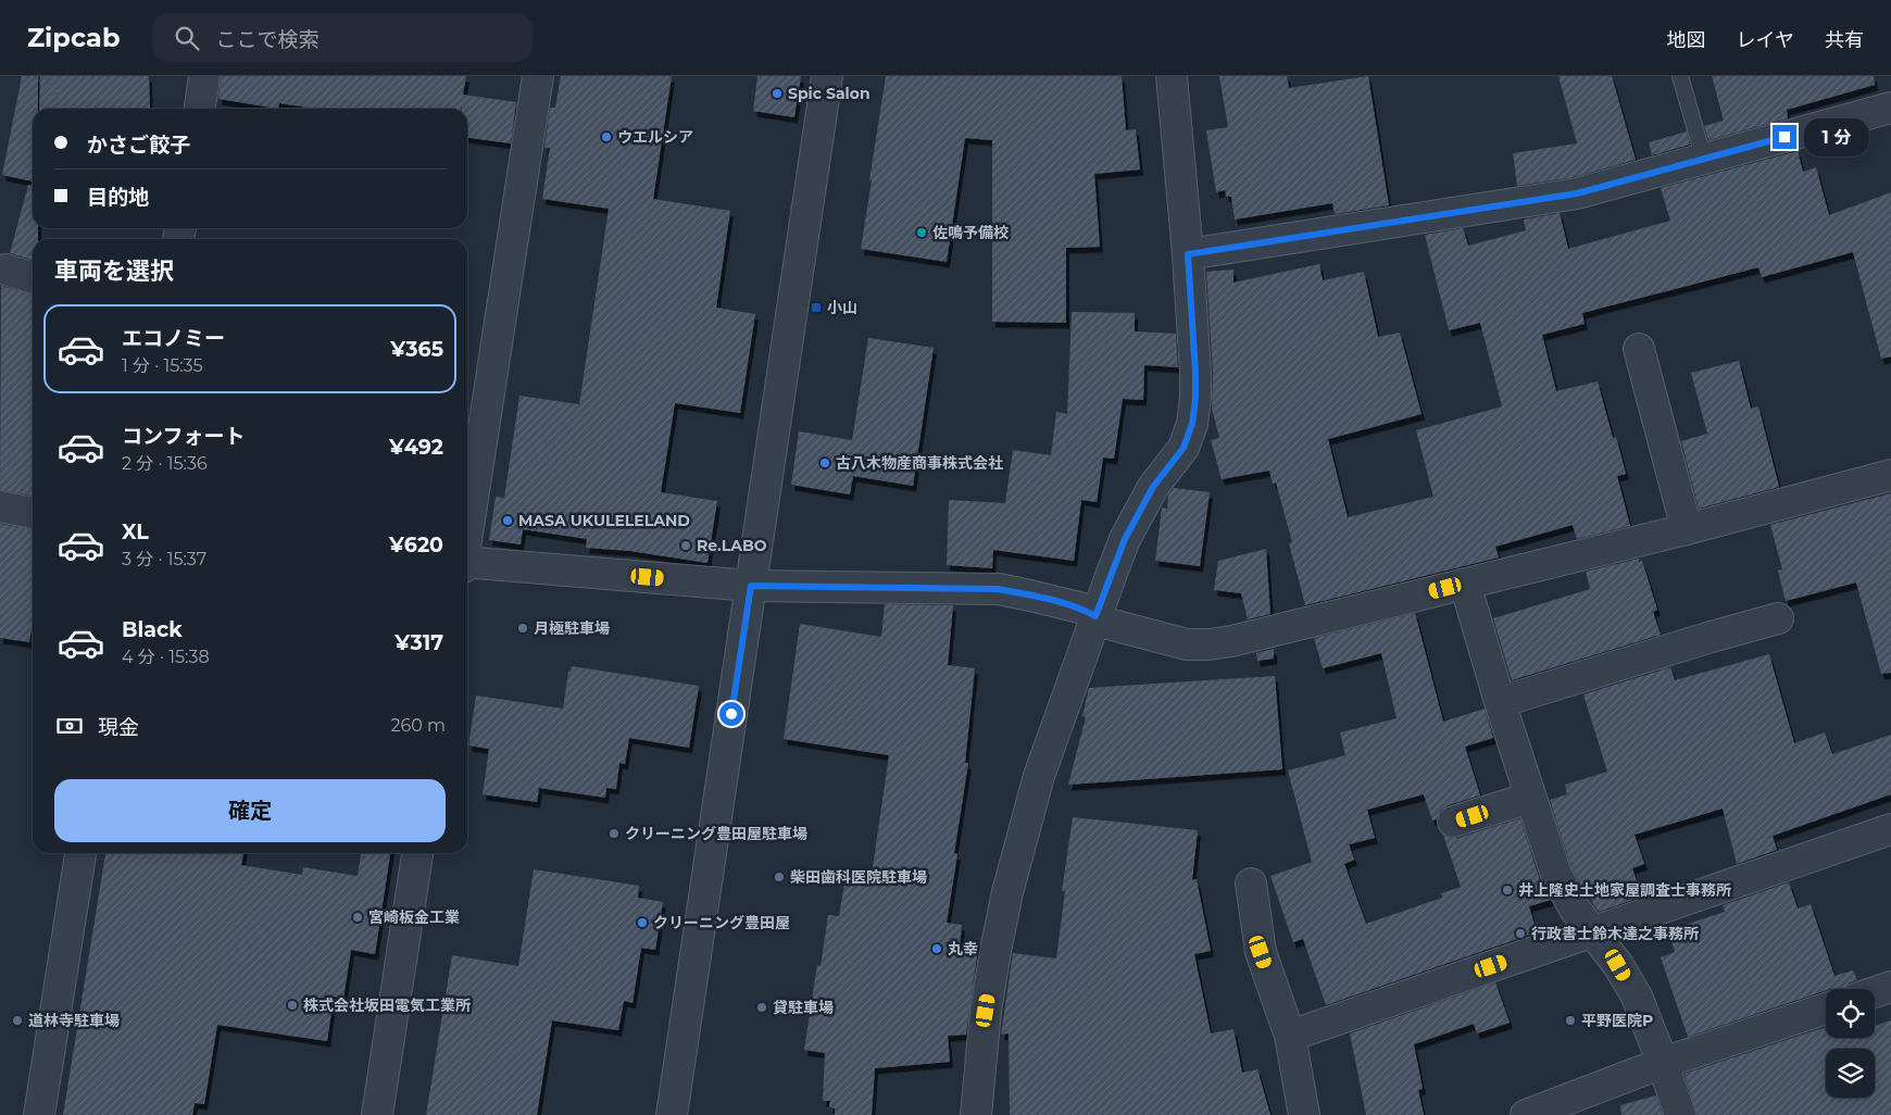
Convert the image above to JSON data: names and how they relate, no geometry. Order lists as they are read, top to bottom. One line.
{"places":{"other":["Spic Salon","ウエルシア","佐鳴予備校","古八木物産商事株式会社","MASA UKULELELAND","Re.LABO","月極駐車場","クリーニング豊田屋駐車場","柴田歯科医院駐車場","井上隆史土地家屋調査士事務所","宮崎板金工業","クリーニング豊田屋","行政書士鈴木達之事務所","丸幸","株式会社坂田電気工業所","貸駐車場","道林寺駐車場","平野医院P"],"transit":["小山"]},"page":{"header":"Zipcab","search":"ここで検索","nav":["地図","レイヤ","共有"],"banner":["かさご餃子","目的地"],"bubble":"1 分","heading":"車両を選択","list":[{"name":"エコノミー","note":"1 分 · 15:35","value":"¥365"},{"name":"コンフォート","note":"2 分 · 15:36","value":"¥492"},{"name":"XL","note":"3 分 · 15:37","value":"¥620"},{"name":"Black","note":"4 分 · 15:38","value":"¥317"}],"pay":["現金","260 m"],"buttons":"確定"}}
